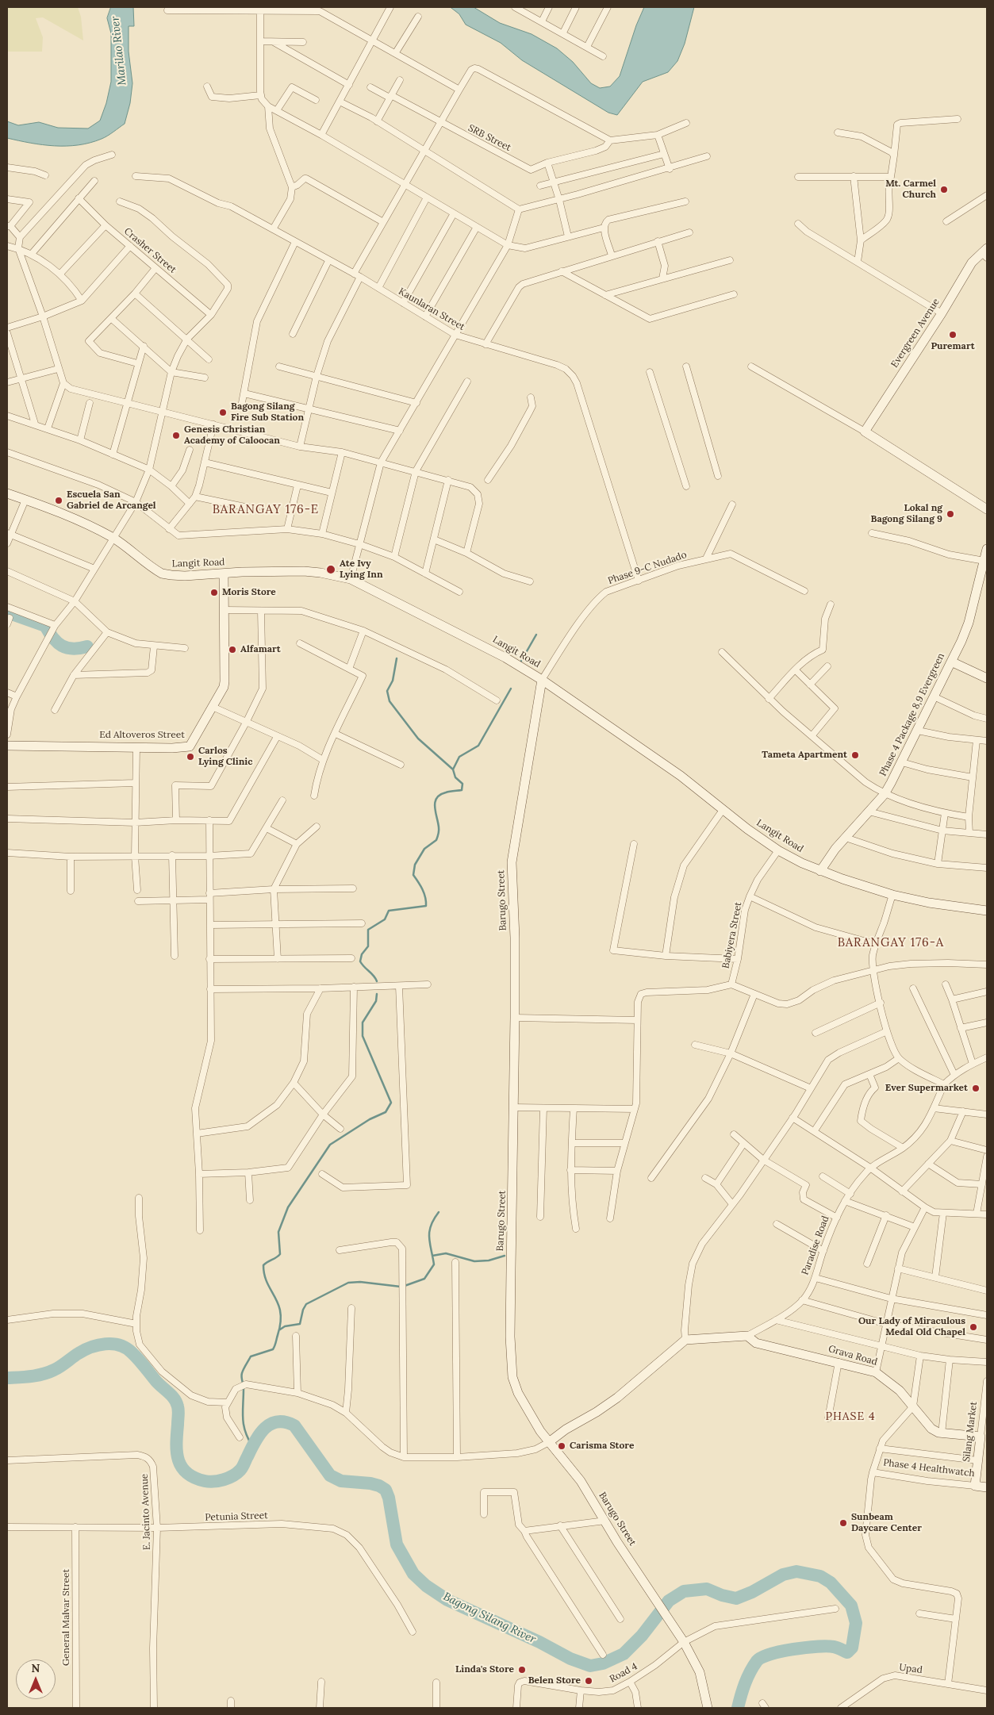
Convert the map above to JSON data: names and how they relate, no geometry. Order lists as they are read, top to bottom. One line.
{"streets":{"main road":["Evergreen Avenue","Langit Road","Phase 4 Package 8,9 Evergreen","Ed Altoveros Street","Barugo Street","Paradise Road","Grava Road","Silang Market","Phase 4 Healthwatch"],"street":["SRB Street","Crasher Street","Kaunlaran Street","Phase 9-C Nudado","Babiyera Street","E. Jacinto Avenue","Petunia Street","General Malvar Street","Upad","Road 4"]},"crossings":[["Kaunlaran Street","Phase 9-C Nudado"],["Langit Road","Phase 9-C Nudado"],["Langit Road","Phase 4 Package 8,9 Evergreen"],["Langit Road","Ed Altoveros Street"],["Langit Road","Barugo Street"],["Langit Road","Babiyera Street"],["Phase 9-C Nudado","Barugo Street"],["Barugo Street","Road 4"],["Paradise Road","Grava Road"],["Silang Market","Phase 4 Healthwatch"],["E. Jacinto Avenue","Petunia Street"],["Petunia Street","General Malvar Street"]],"districts":["BARANGAY 176-E","BARANGAY 176-A","PHASE 4"],"water":["Marilao River","Bagong Silang River"],"places":["Mt. Carmel Church","Puremart","Bagong Silang Fire Sub Station","Genesis Christian Academy of Caloocan","Escuela San Gabriel de Arcangel","Lokal ng Bagong Silang 9","Ate Ivy Lying Inn","Moris Store","Alfamart","Tameta Apartment","Carlos Lying Clinic","Ever Supermarket","Our Lady of Miraculous Medal Old Chapel","Carisma Store","Sunbeam Daycare Center","Linda's Store","Belen Store"],"north":"top"}
